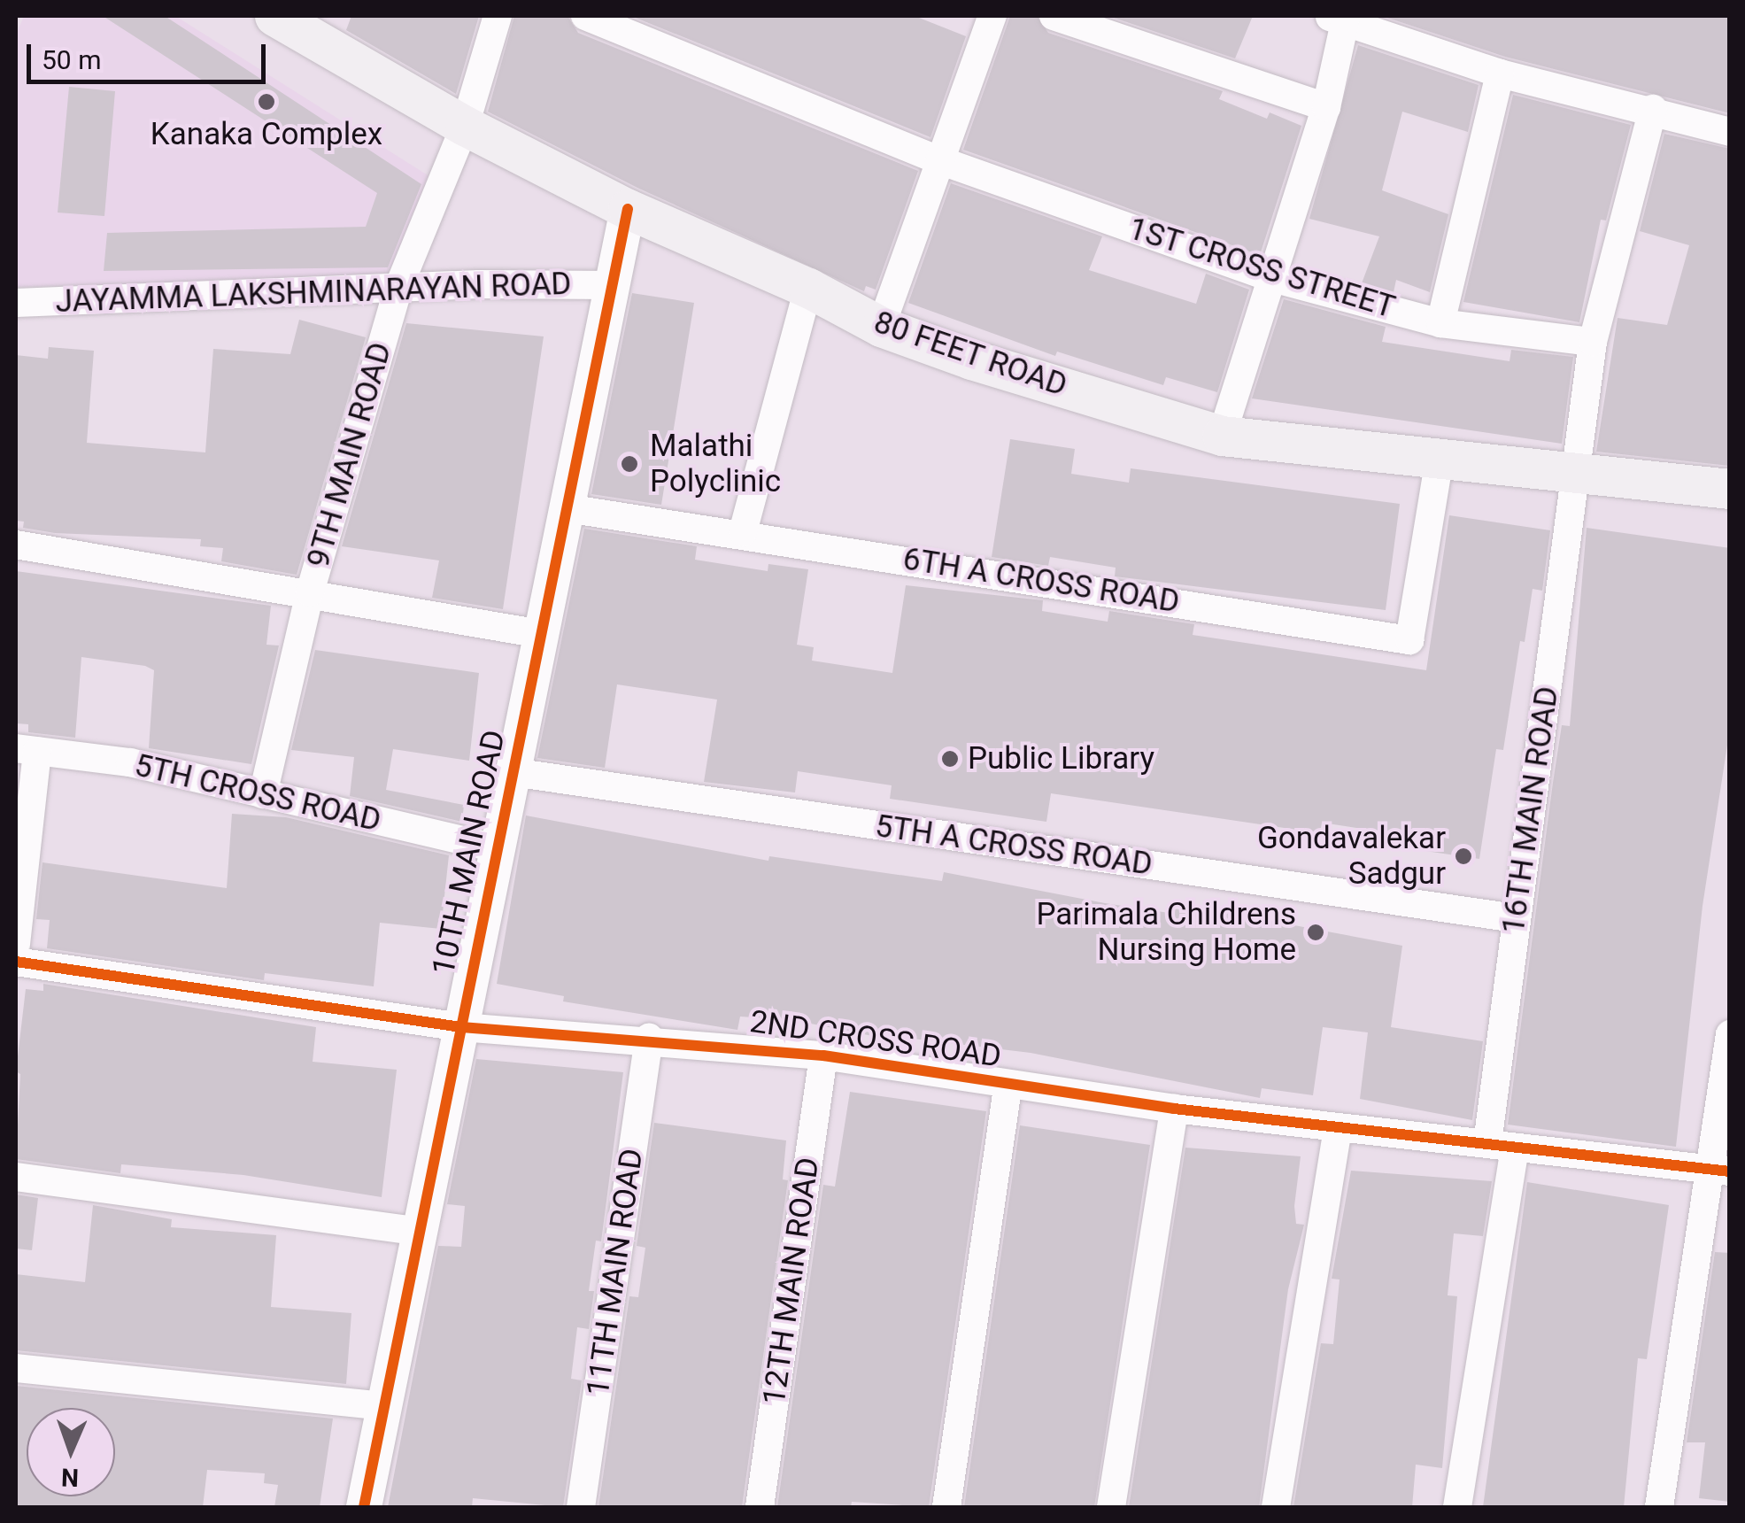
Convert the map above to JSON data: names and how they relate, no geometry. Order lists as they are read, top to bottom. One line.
{"streets":{"main road":["80 FEET ROAD"],"street":["1ST CROSS STREET","JAYAMMA LAKSHMINARAYAN ROAD","9TH MAIN ROAD","6TH A CROSS ROAD","5TH CROSS ROAD","16TH MAIN ROAD","5TH A CROSS ROAD","10TH MAIN ROAD","2ND CROSS ROAD","11TH MAIN ROAD","12TH MAIN ROAD"]},"crossings":[["1ST CROSS STREET","16TH MAIN ROAD"],["JAYAMMA LAKSHMINARAYAN ROAD","9TH MAIN ROAD"],["JAYAMMA LAKSHMINARAYAN ROAD","10TH MAIN ROAD"],["80 FEET ROAD","9TH MAIN ROAD"],["80 FEET ROAD","6TH A CROSS ROAD"],["80 FEET ROAD","16TH MAIN ROAD"],["80 FEET ROAD","10TH MAIN ROAD"],["9TH MAIN ROAD","5TH CROSS ROAD"],["5TH CROSS ROAD","10TH MAIN ROAD"],["16TH MAIN ROAD","5TH A CROSS ROAD"],["16TH MAIN ROAD","2ND CROSS ROAD"],["5TH A CROSS ROAD","10TH MAIN ROAD"],["10TH MAIN ROAD","2ND CROSS ROAD"],["2ND CROSS ROAD","11TH MAIN ROAD"],["2ND CROSS ROAD","12TH MAIN ROAD"]],"places":["Kanaka Complex","Malathi Polyclinic","Public Library","Gondavalekar Sadgur","Parimala Childrens Nursing Home"],"scale_bar":"50 m","north":"bottom"}
